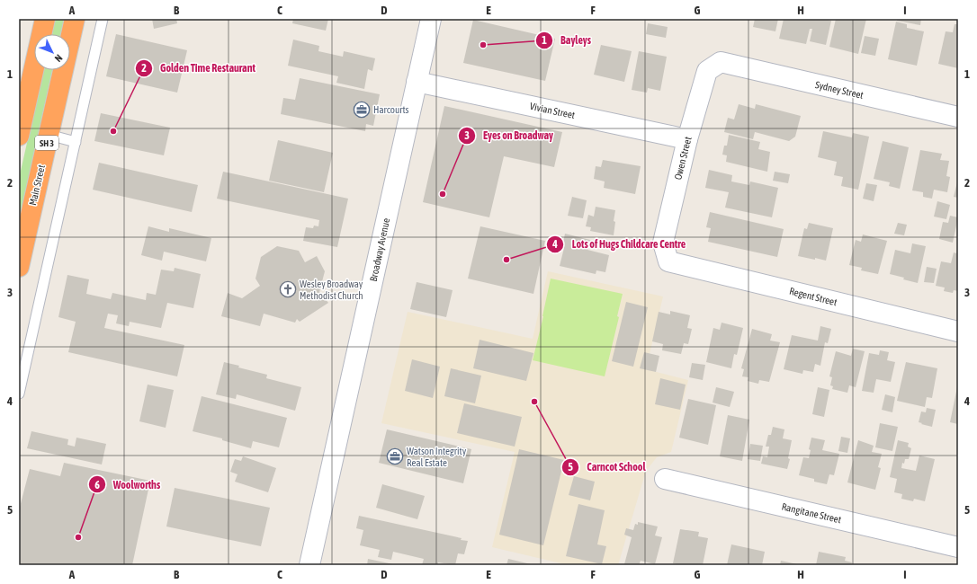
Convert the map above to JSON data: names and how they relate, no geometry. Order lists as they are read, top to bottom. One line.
{"streets":{"highway":["SH 3","Main Street"],"street":["Sydney Street","Vivian Street","Owen Street","Broadway Avenue","Regent Street","Rangitane Street"]},"crossings":[["Sydney Street","Owen Street"],["Vivian Street","Owen Street"],["Vivian Street","Broadway Avenue"],["Owen Street","Regent Street"]],"places":{"other":["Bayleys","Golden Time Restaurant","Eyes on Broadway","Lots of Hugs Childcare Centre","Carncot School","Woolworths"],"office":["Harcourts","Watson Integrity Real Estate"],"church":["Wesley Broadway Methodist Church"]},"north":"bottom right","grid":{"columns":["A","B","C","D","E","F","G","H","I"],"rows":["1","2","3","4","5"]}}
